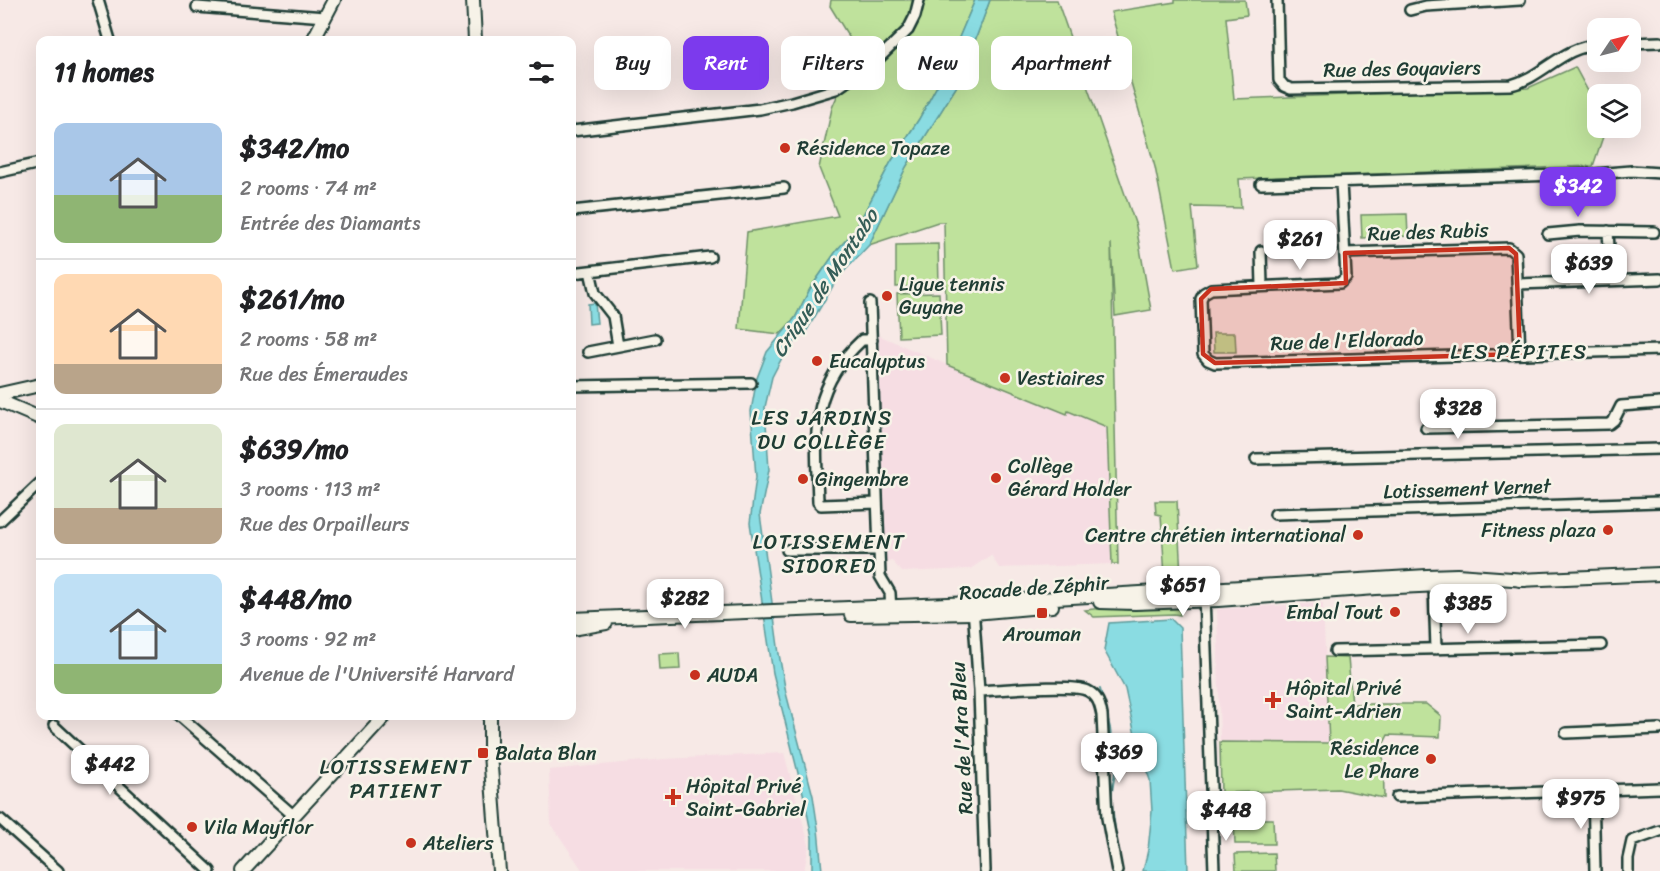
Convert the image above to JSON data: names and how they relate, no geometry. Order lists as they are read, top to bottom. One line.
{"streets":{"main road":["Rocade de Zéphir"],"street":["Rue des Goyaviers","Rue des Rubis","Rue de l'Eldorado","Lotissement Vernet","Rue de l'Ara Bleu"]},"crossings":[["Rue des Rubis","Rue de l'Eldorado"],["Rocade de Zéphir","Rue de l'Ara Bleu"]],"districts":["LES PÉPITES","LES JARDINS DU COLLÈGE","LOTISSEMENT SIDORED","LOTISSEMENT PATIENT"],"water":["Crique de Montabo"],"places":{"other":["Résidence Topaze","Ligue tennis Guyane","Eucalyptus","Vestiaires","Collège Gérard Holder","Gingembre","Fitness plaza","Centre chrétien international","Embal Tout","AUDA","Résidence Le Phare","Vila Mayflor","Ateliers"],"transit":["Arouman","Balata Blan"],"health":["Hôpital Privé Saint-Adrien","Hôpital Privé Saint-Gabriel"]},"north":"top right","page":{"chip":["Buy","Rent","Filters","New","Apartment"],"heading":"11 homes","list":[{"name":"$342/mo","note":"2 rooms · 74 m² · Entrée des Diamants"},{"name":"$261/mo","note":"2 rooms · 58 m² · Rue des Émeraudes"},{"name":"$639/mo","note":"3 rooms · 113 m² · Rue des Orpailleurs"},{"name":"$448/mo","note":"3 rooms · 92 m² · Avenue de l'Université Harvard"}],"price":["$342","$261","$639","$328","$651","$282","$385","$369","$442","$975","$448"]}}
